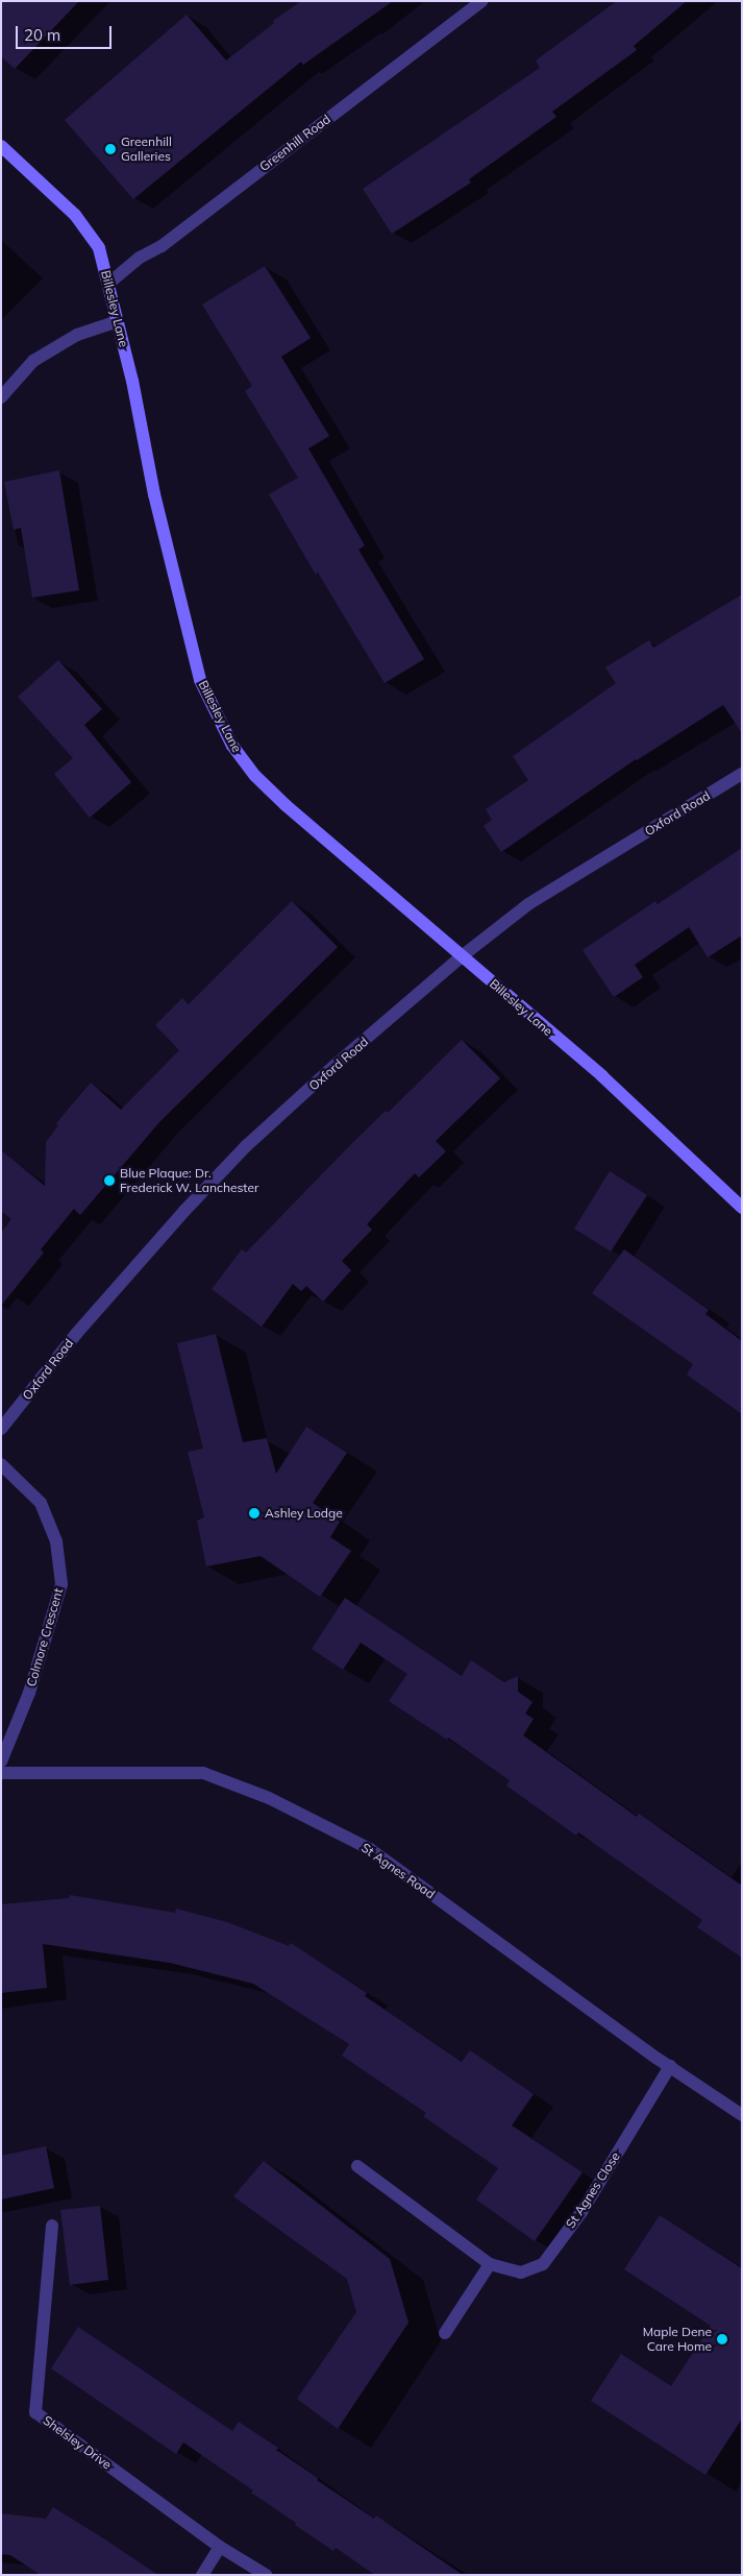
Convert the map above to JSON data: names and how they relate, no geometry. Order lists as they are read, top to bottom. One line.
{"streets":{"street":["Greenhill Road","Billesley Lane","Oxford Road","Colmore Crescent","St Agnes Road","St Agnes Close","Shelsley Drive"]},"crossings":[["Greenhill Road","Billesley Lane"],["Billesley Lane","Oxford Road"],["St Agnes Road","St Agnes Close"]],"places":["Greenhill Galleries","Blue Plaque: Dr. Frederick W. Lanchester","Ashley Lodge","Maple Dene Care Home"],"scale_bar":"20 m"}
